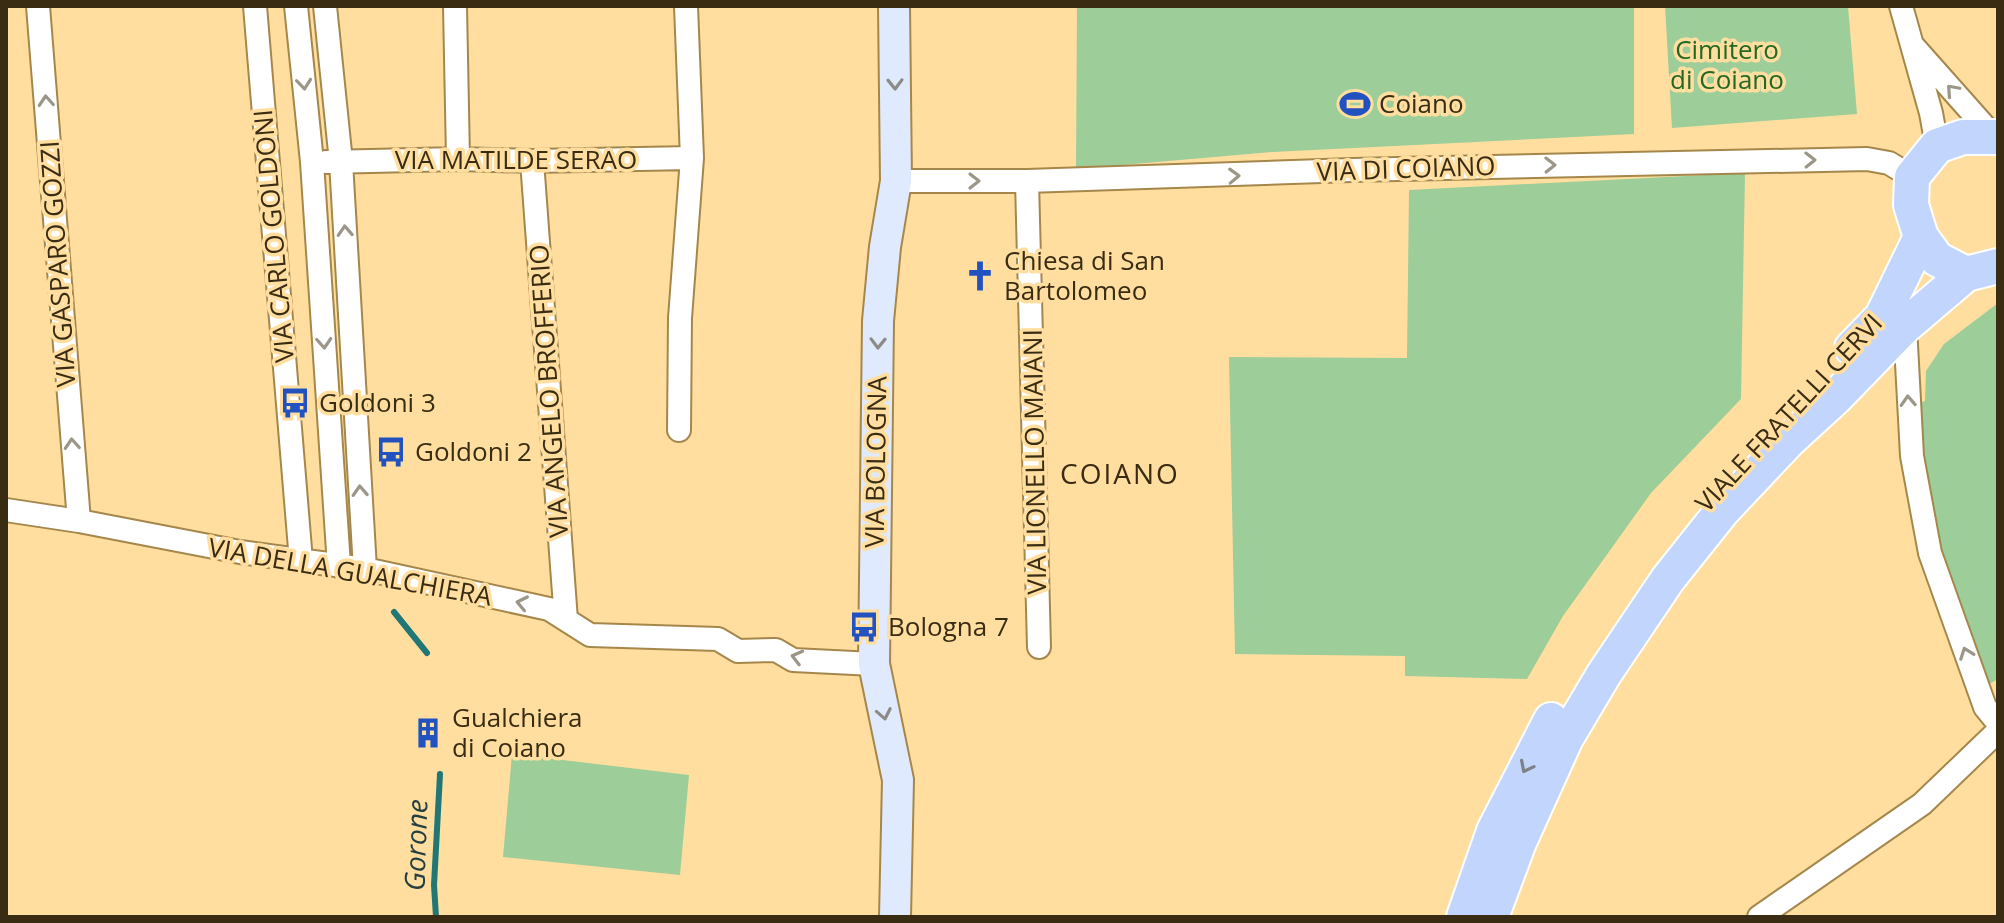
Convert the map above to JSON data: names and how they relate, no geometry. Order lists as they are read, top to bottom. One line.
{"streets":{"main road":["VIALE FRATELLI CERVI"],"street":["VIA MATILDE SERAO","VIA DI COIANO","VIA CARLO GOLDONI","VIA GASPARO GOZZI","VIA ANGELO BROFFERIO","VIA BOLOGNA","VIA LIONELLO MAIANI","VIA DELLA GUALCHIERA"]},"crossings":[["VIA MATILDE SERAO","VIA CARLO GOLDONI"],["VIA MATILDE SERAO","VIA ANGELO BROFFERIO"],["VIA DI COIANO","VIA BOLOGNA"],["VIA DI COIANO","VIA LIONELLO MAIANI"],["VIA CARLO GOLDONI","VIA DELLA GUALCHIERA"],["VIA GASPARO GOZZI","VIA DELLA GUALCHIERA"],["VIA ANGELO BROFFERIO","VIA DELLA GUALCHIERA"],["VIA BOLOGNA","VIA DELLA GUALCHIERA"]],"one_way":["VIA DI COIANO","VIA GASPARO GOZZI","VIA DELLA GUALCHIERA"],"districts":["COIANO"],"water":["Gorone"],"parks":["Cimitero di Coiano"],"places":{"sports":["Coiano"],"church":["Chiesa di San Bartolomeo"],"bus stop":["Goldoni 3","Goldoni 2","Bologna 7"],"building":["Gualchiera di Coiano"]}}
